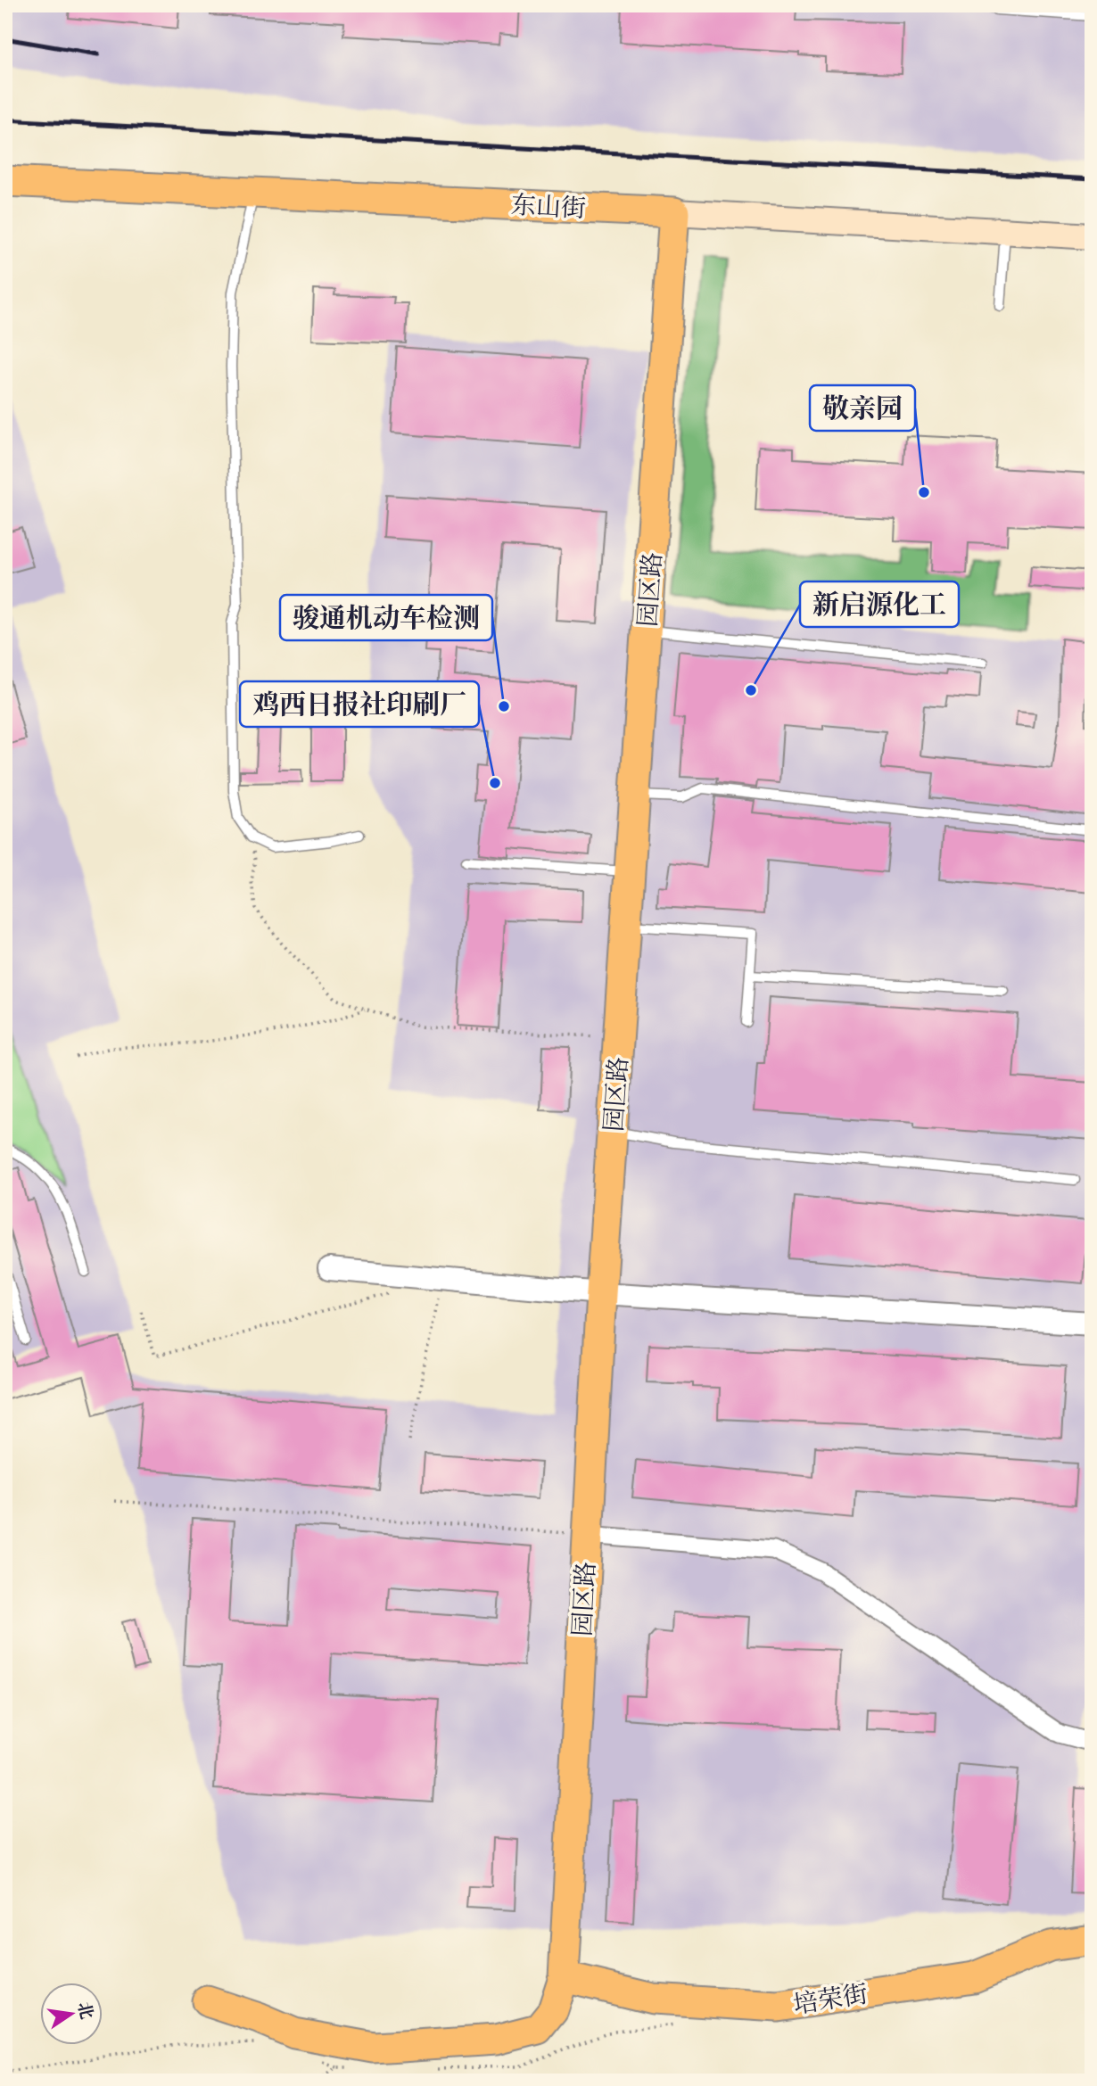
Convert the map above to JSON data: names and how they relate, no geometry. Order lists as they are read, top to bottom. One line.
{"streets":{"highway":["东山街","园区路","培荣街"]},"crossings":[["东山街","园区路"],["园区路","培荣街"]],"places":["敬亲园","新启源化工","骏通机动车检测","鸡西日报社印刷厂"],"north":"right"}
